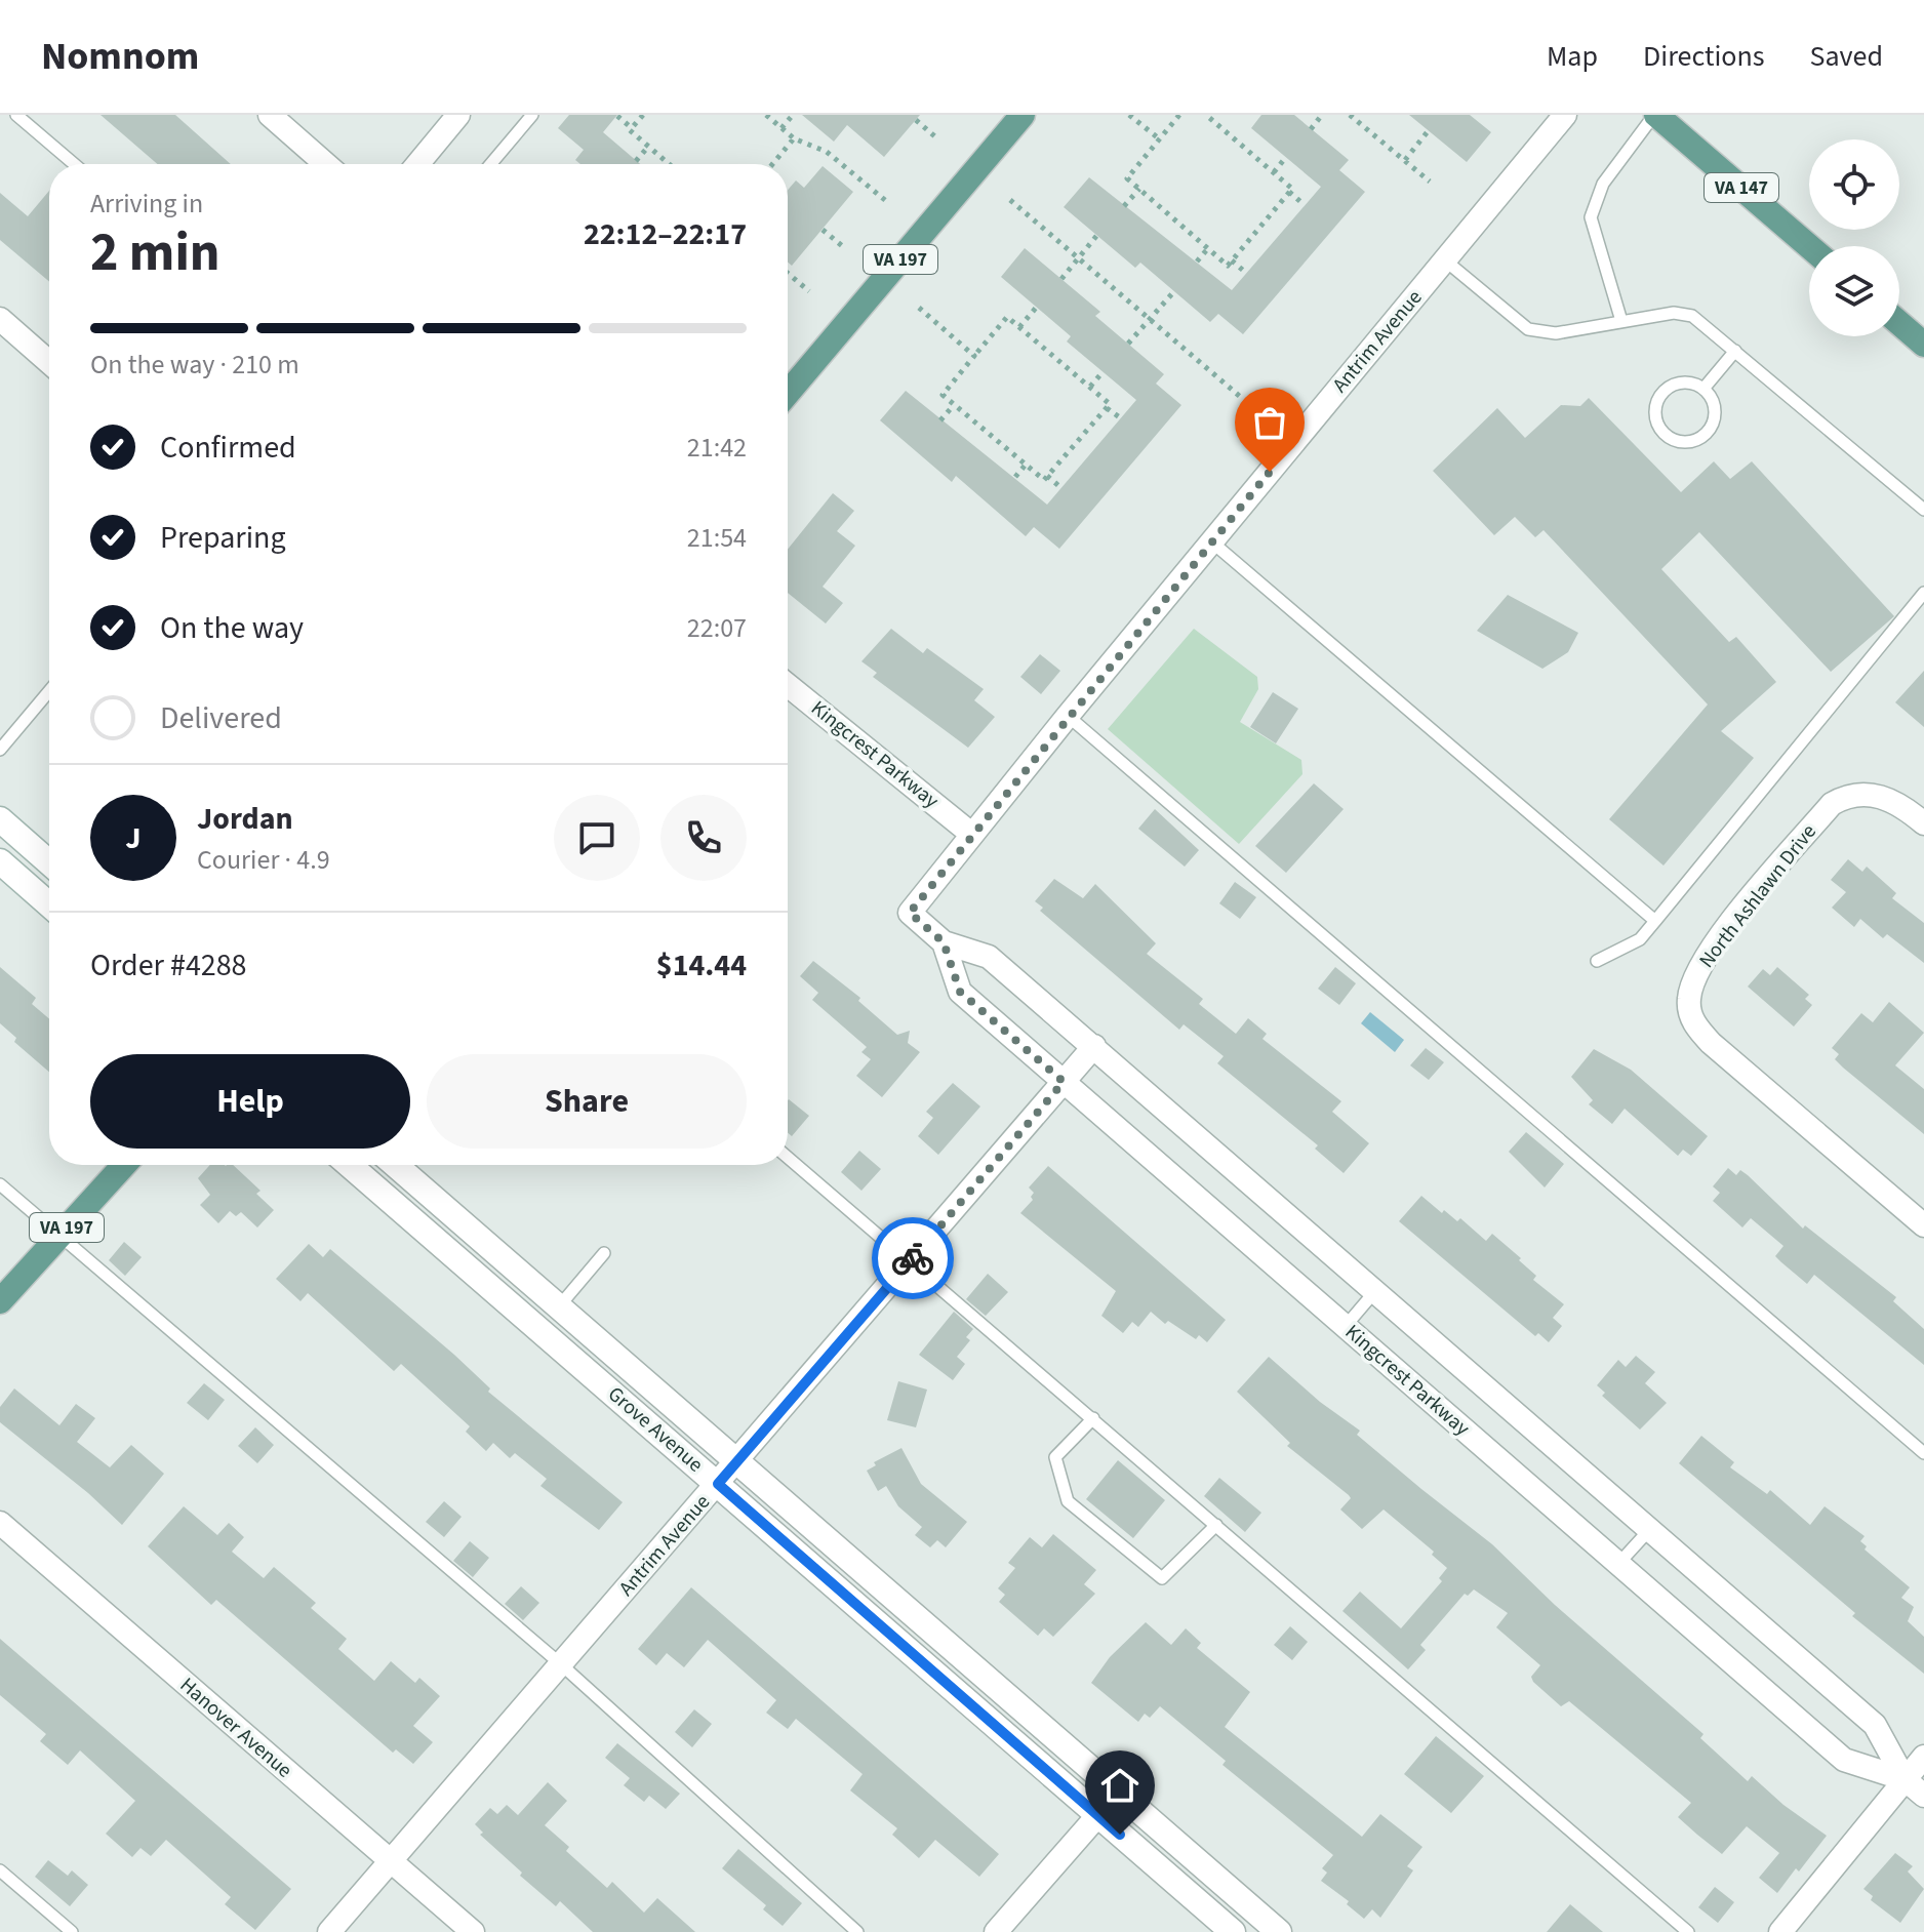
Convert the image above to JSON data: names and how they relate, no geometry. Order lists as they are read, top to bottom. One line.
{"streets":{"main road":["VA 147","VA 197"],"street":["Antrim Avenue","Kingcrest Parkway","North Ashlawn Drive","Grove Avenue","Hanover Avenue"]},"crossings":[["Antrim Avenue","Kingcrest Parkway"],["Antrim Avenue","Grove Avenue"],["Antrim Avenue","Hanover Avenue"]],"page":{"header":"Nomnom","nav":["Map","Directions","Saved"],"heading":["2 min","Arriving in","22:12–22:17"],"panel":["Jordan","Courier · 4.9","Order #4288","$14.44"],"bar":"On the way · 210 m","list":[["Confirmed","21:42"],["Preparing","21:54"],["On the way","22:07"],"Delivered"],"round":"J","buttons":["Help","Share"]}}
